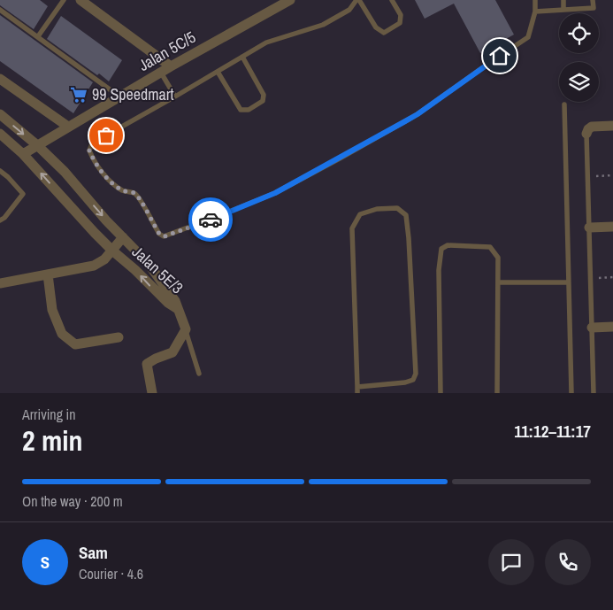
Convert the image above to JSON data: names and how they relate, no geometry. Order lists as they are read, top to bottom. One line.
{"streets":{"street":["Jalan 5C/5","Jalan 5E/3"]},"crossings":[["Jalan 5C/5","Jalan 5E/3"]],"places":{"supermarket":["99 Speedmart"]},"page":{"heading":["2 min","Arriving in","11:12–11:17"],"panel":["Sam","Courier · 4.6"],"bar":"On the way · 200 m","round":"S"}}
